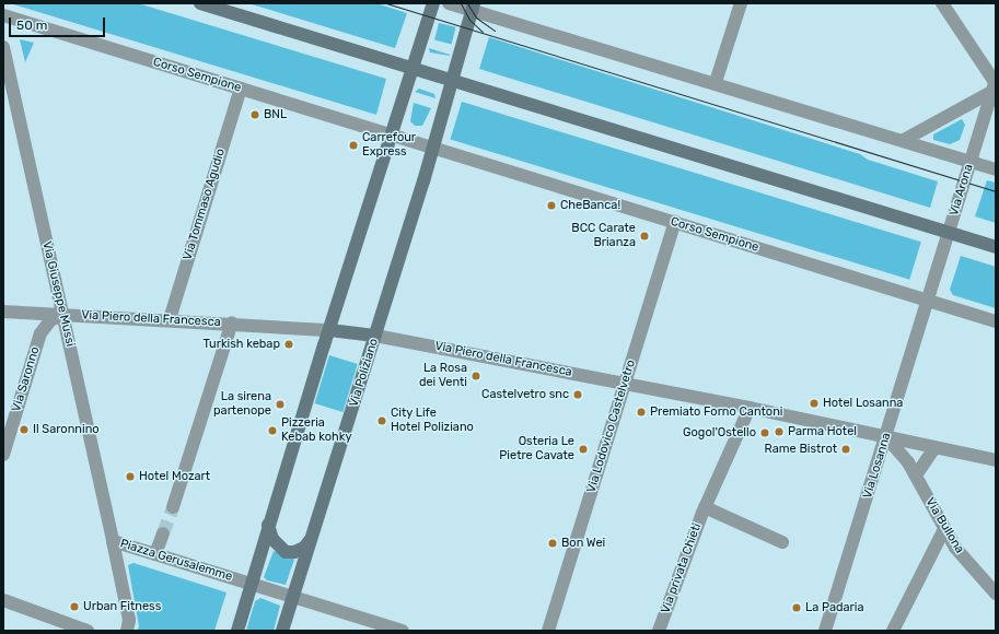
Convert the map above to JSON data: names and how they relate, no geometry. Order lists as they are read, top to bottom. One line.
{"streets":{"street":["Corso Sempione","Via Arona","Via Tommaso Agudio","Via Giuseppe Mussi","Via Piero della Francesca","Via Poliziano","Via Saronno","Via Lodovico Castelvetro","Via Losanna","Via Bullona","Piazza Gerusalemme","Via privata Chieti"]},"crossings":[["Corso Sempione","Via Arona"],["Corso Sempione","Via Tommaso Agudio"],["Corso Sempione","Via Poliziano"],["Corso Sempione","Via Lodovico Castelvetro"],["Corso Sempione","Via Losanna"],["Via Arona","Via Losanna"],["Via Tommaso Agudio","Via Piero della Francesca"],["Via Giuseppe Mussi","Via Piero della Francesca"],["Via Giuseppe Mussi","Via Saronno"],["Via Giuseppe Mussi","Piazza Gerusalemme"],["Via Piero della Francesca","Via Poliziano"],["Via Piero della Francesca","Via Saronno"],["Via Piero della Francesca","Via Lodovico Castelvetro"],["Via Piero della Francesca","Via Losanna"],["Via Piero della Francesca","Via Bullona"],["Via Piero della Francesca","Via privata Chieti"],["Via Poliziano","Piazza Gerusalemme"],["Via Losanna","Via Bullona"]],"places":["BNL","Carrefour Express","CheBanca!","BCC Carate Brianza","Turkish kebap","La Rosa dei Venti","Castelvetro snc","Hotel Losanna","La sirena partenope","Premiato Forno Cantoni","City Life Hotel Poliziano","Il Saronnino","Pizzeria Kebab kohky","Parma Hotel","Gogol'Ostello","Osteria Le Pietre Cavate","Rame Bistrot","Hotel Mozart","Bon Wei","Urban Fitness","La Padaria"],"scale_bar":"50 m"}
